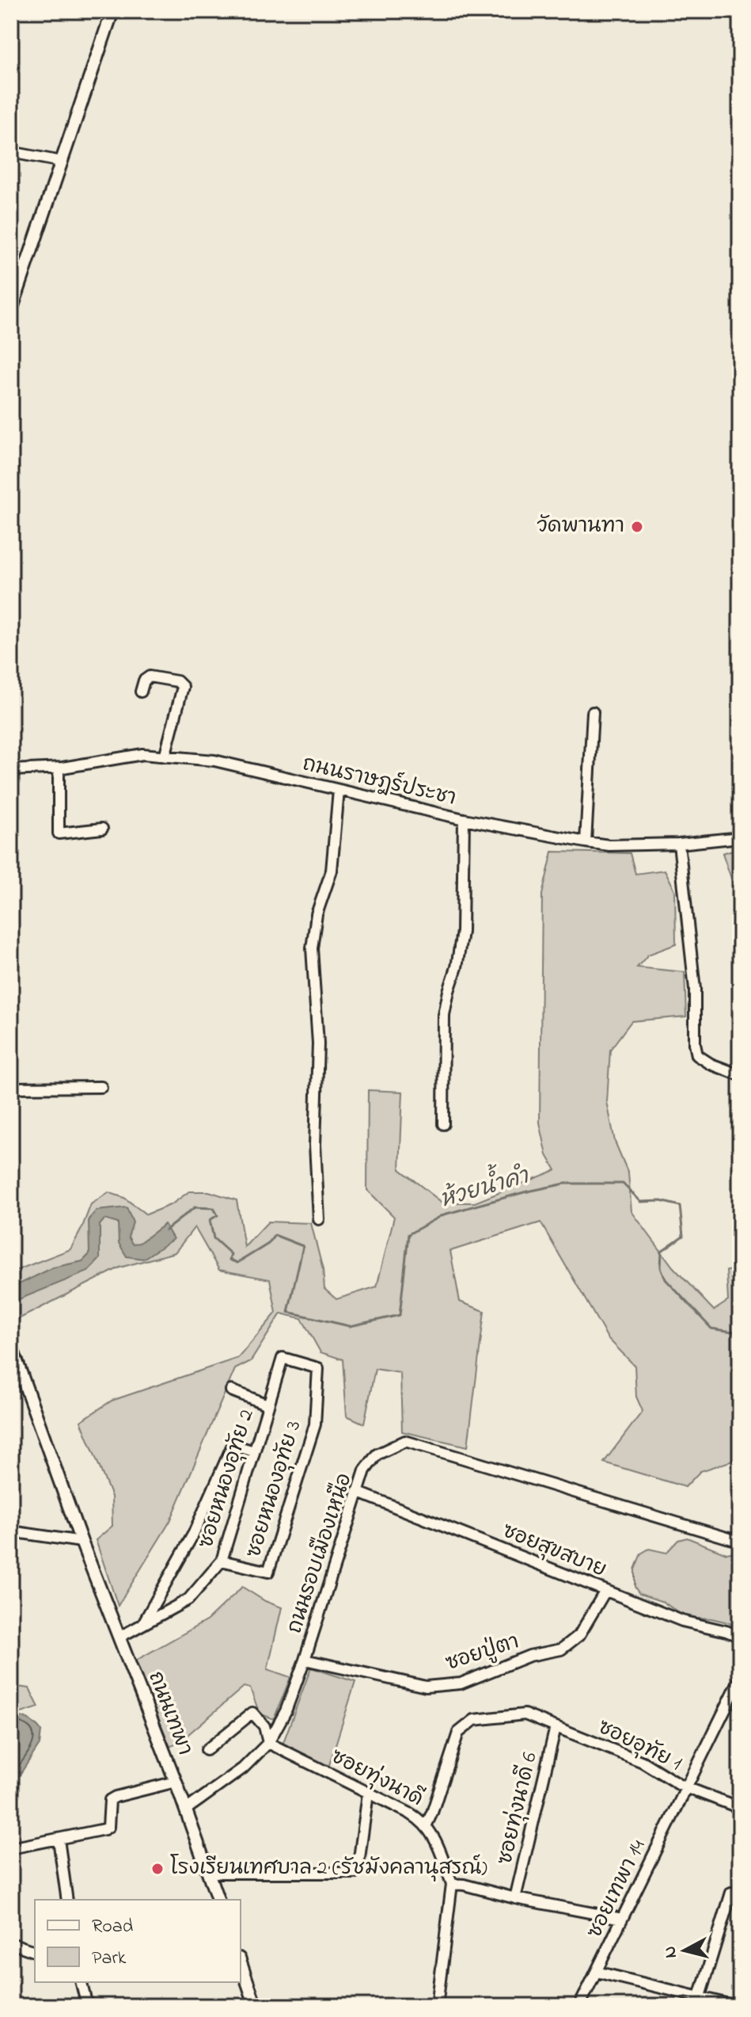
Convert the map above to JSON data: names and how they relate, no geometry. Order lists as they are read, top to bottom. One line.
{"streets":{"street":["ถนนราษฎร์ประชา","ซอยหนองอุทัย 2","ซอยหนองอุทัย 3","ซอยสุขสบาย","ถนนรอบเมืองเหนือ","ซอยปู่ตา","ถนนเทพา","ซอยอุทัย 1","ซอยทุ่งนาดี","ซอยทุ่งนาดี 6","ซอยเทพา 14"]},"crossings":[["ซอยหนองอุทัย 2","ซอยหนองอุทัย 3"],["ซอยหนองอุทัย 2","ถนนเทพา"],["ซอยสุขสบาย","ถนนรอบเมืองเหนือ"],["ซอยสุขสบาย","ซอยปู่ตา"],["ถนนรอบเมืองเหนือ","ซอยปู่ตา"],["ถนนรอบเมืองเหนือ","ถนนเทพา"],["ถนนรอบเมืองเหนือ","ซอยทุ่งนาดี"],["ซอยอุทัย 1","ซอยทุ่งนาดี"],["ซอยอุทัย 1","ซอยทุ่งนาดี 6"],["ซอยอุทัย 1","ซอยเทพา 14"]],"water":["ห้วยน้ำคำ"],"places":["วัดพานทา","โรงเรียนเทศบาล 2 (รัชมังคลานุสรณ์)"],"legend":["Road","Park"],"north":"left"}
